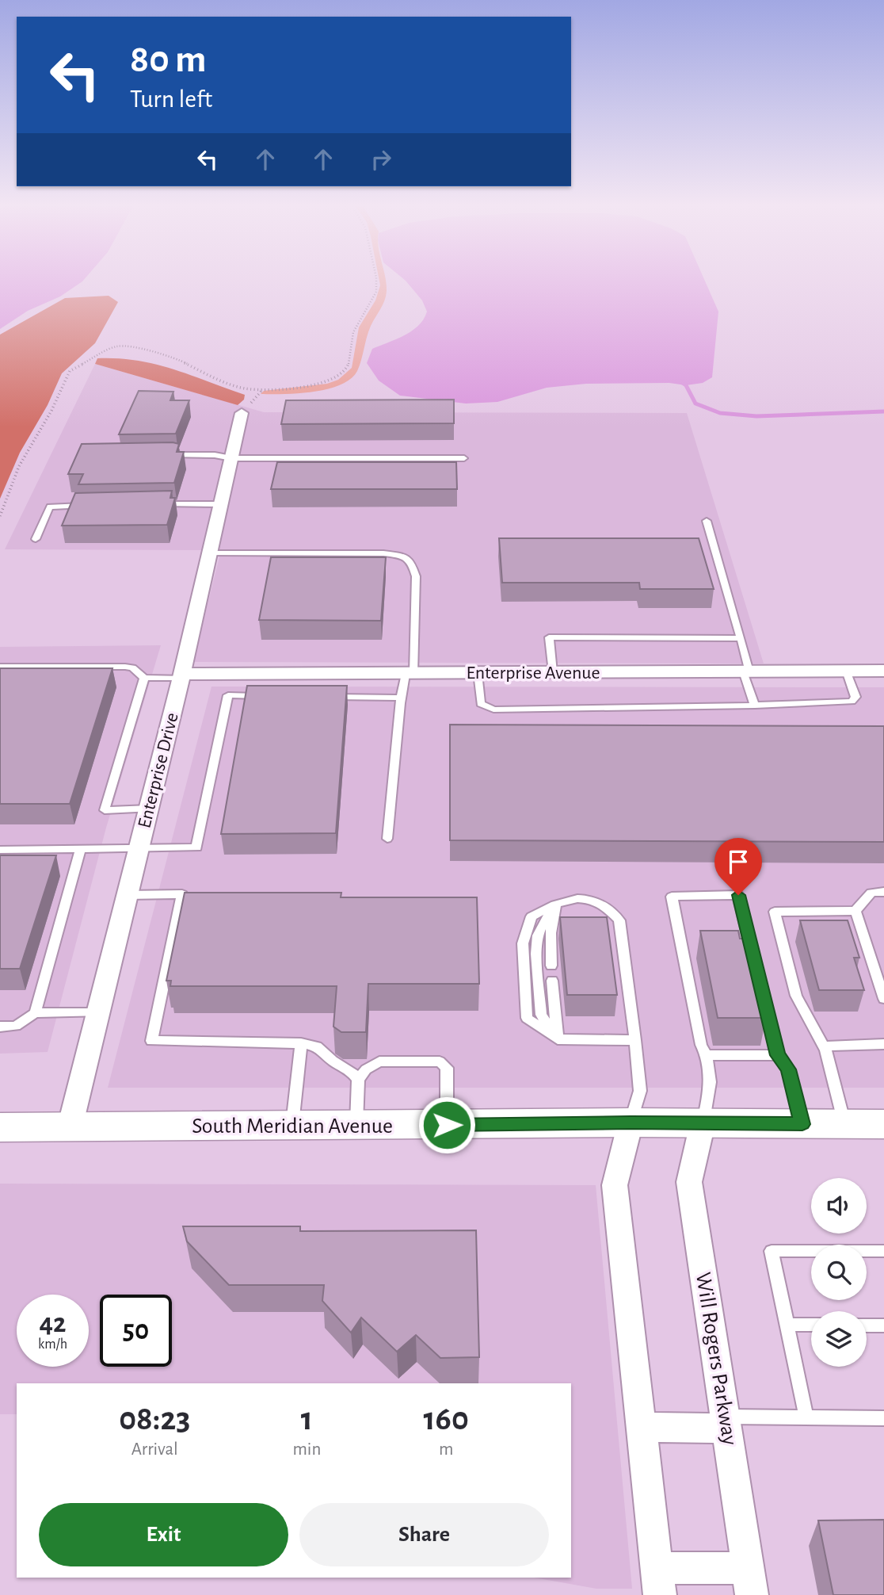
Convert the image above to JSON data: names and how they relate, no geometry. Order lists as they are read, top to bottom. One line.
{"streets":{"main road":["South Meridian Avenue"],"street":["Enterprise Avenue","Enterprise Drive","Will Rogers Parkway"]},"crossings":[["Enterprise Avenue","Enterprise Drive"],["Enterprise Drive","South Meridian Avenue"],["South Meridian Avenue","Will Rogers Parkway"]],"page":{"turn":["80 m","Turn left"],"speed":"42 km/h","limit":"50","eta":["08:23","Arrival","1","min","160","m"],"buttons":["Exit","Share"]}}
